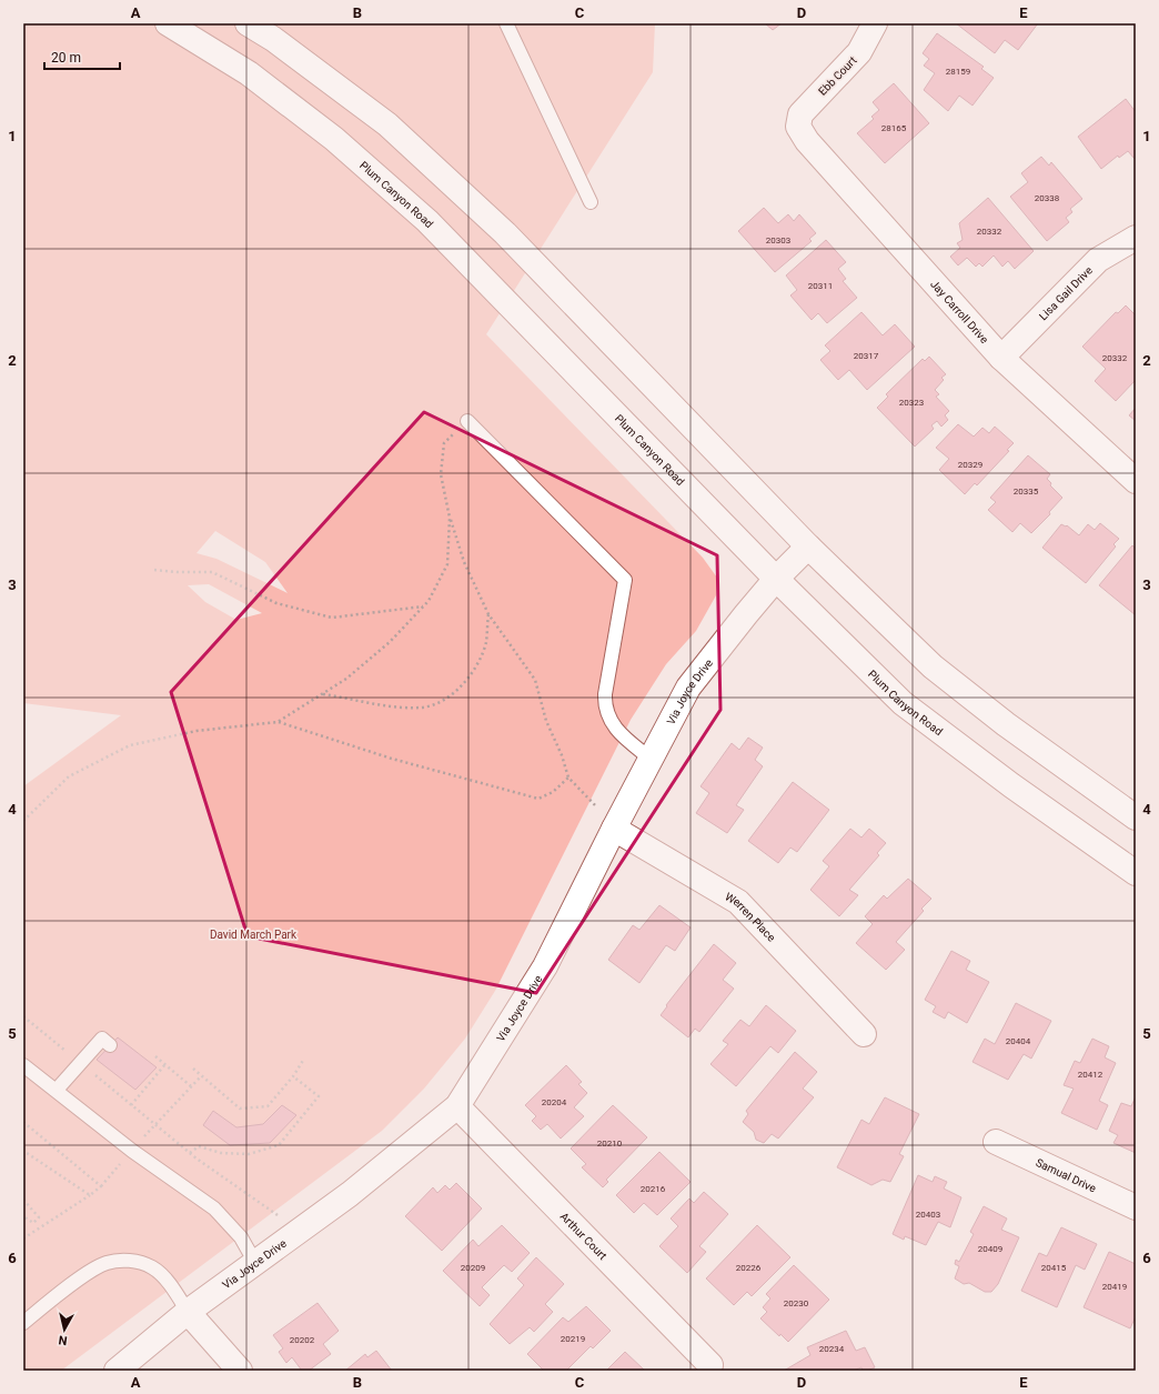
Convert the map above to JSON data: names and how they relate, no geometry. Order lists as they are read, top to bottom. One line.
{"streets":{"street":["Ebb Court","Plum Canyon Road","Lisa Gail Drive","Jay Carroll Drive","Via Joyce Drive","Werren Place","Samual Drive","Arthur Court"]},"crossings":[["Ebb Court","Jay Carroll Drive"],["Plum Canyon Road","Via Joyce Drive"],["Lisa Gail Drive","Jay Carroll Drive"],["Via Joyce Drive","Werren Place"],["Via Joyce Drive","Arthur Court"]],"parks":["David March Park"],"house_numbers":["28159","28165","20338","20332","20303","20311","20317","20332","20323","20329","20335","20404","20412","20204","20210","20216","20403","20409","20209","20226","20415","20419","20230","20219","20202","20234"],"scale_bar":"20 m","north":"bottom","grid":{"columns":["A","B","C","D","E"],"rows":["1","2","3","4","5","6"]}}
